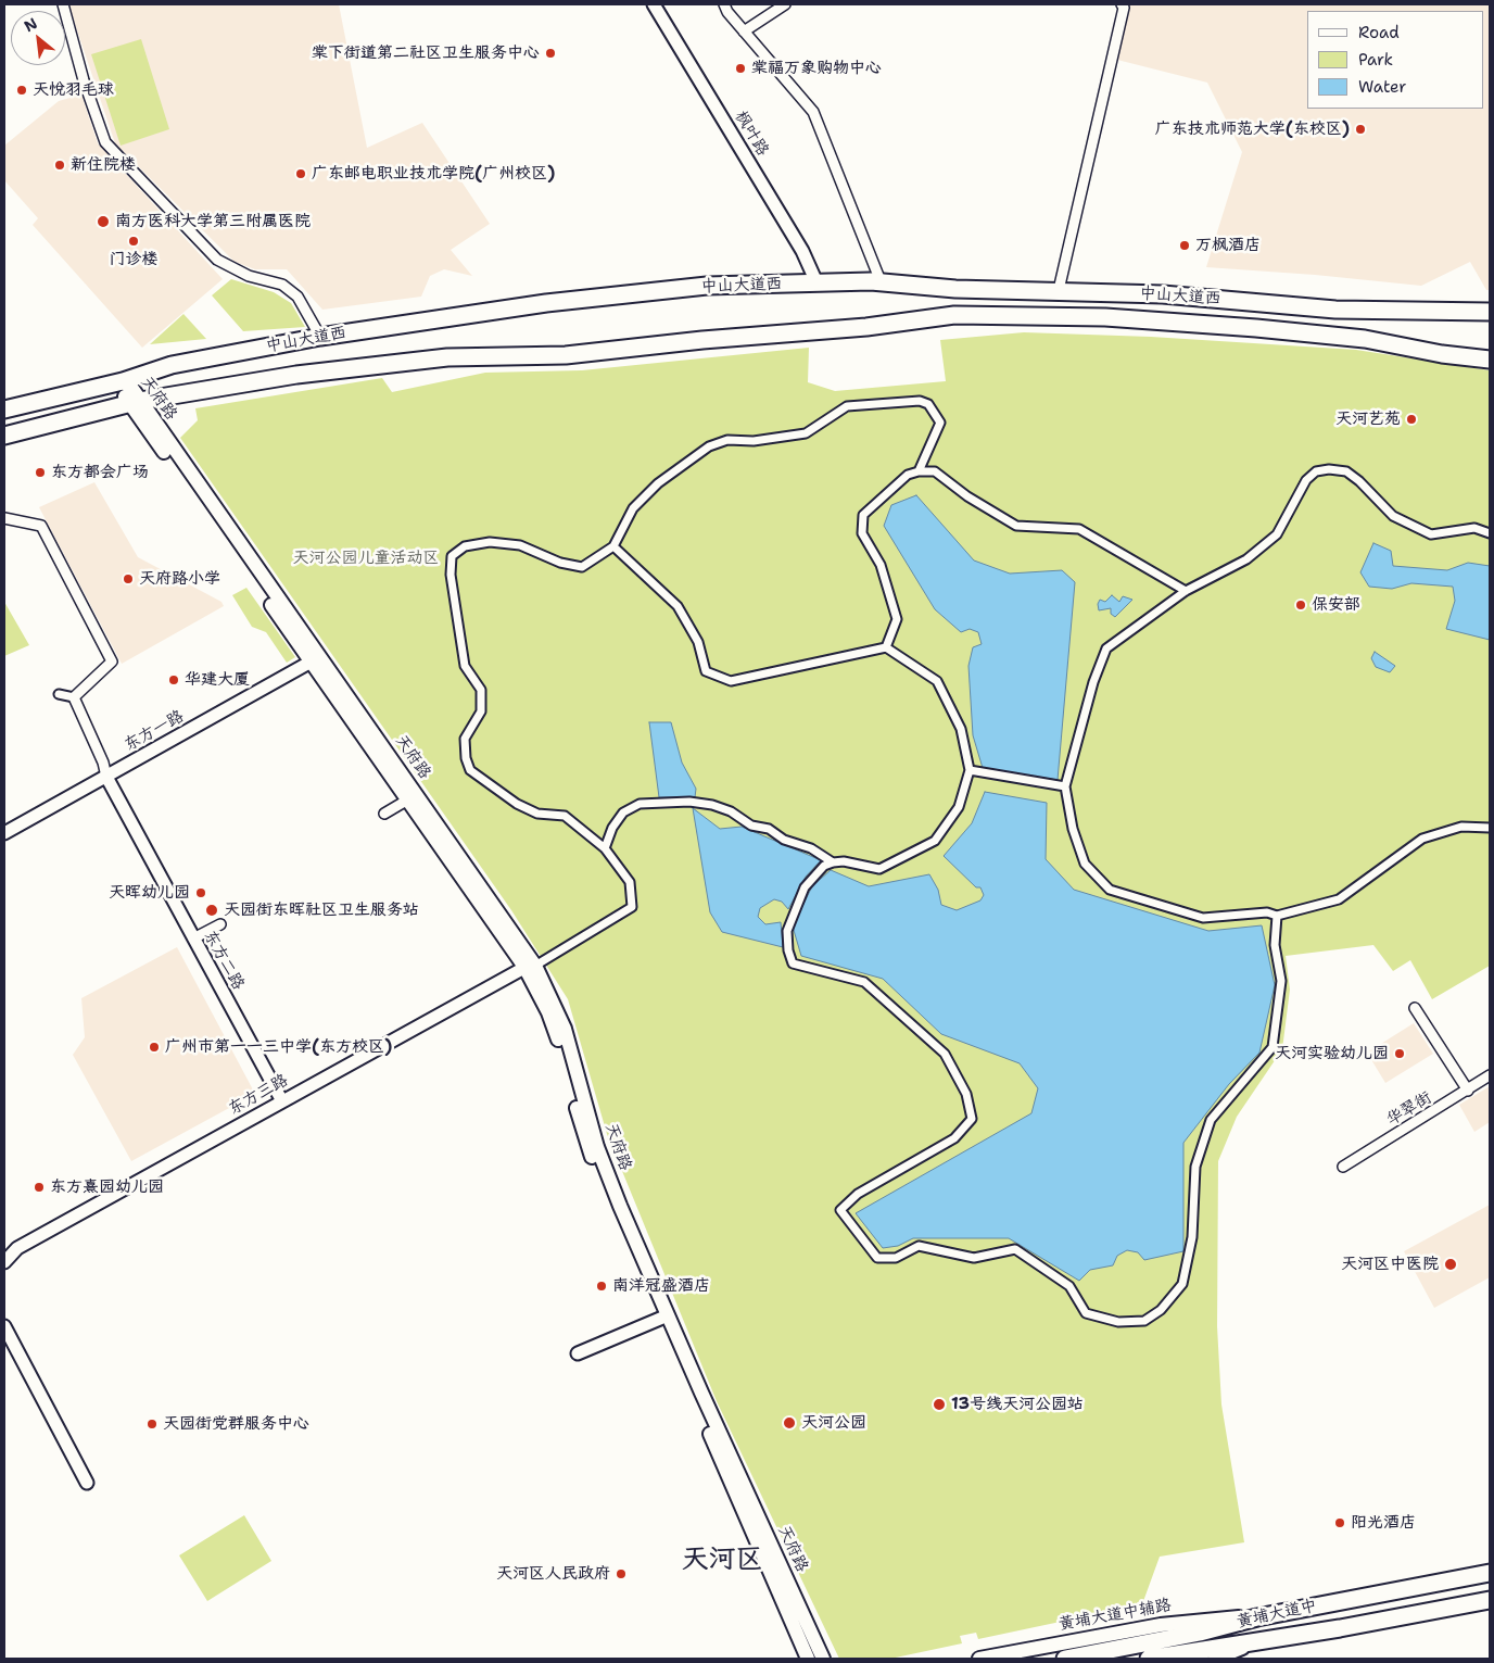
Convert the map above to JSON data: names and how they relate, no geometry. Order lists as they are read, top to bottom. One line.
{"streets":{"main road":["中山大道西","天府路","黄埔大道中","黄埔大道中辅路"],"street":["枫叶路","东方一路","东方二路","东方三路","华翠街"]},"crossings":[["枫叶路","中山大道西"],["中山大道西","天府路"],["天府路","东方一路"],["天府路","东方三路"],["东方一路","东方二路"],["东方二路","东方三路"],["黄埔大道中","黄埔大道中辅路"]],"districts":["天河区"],"parks":["天河公园儿童活动区"],"places":["棠下街道第二社区卫生服务中心","棠福万象购物中心","天悦羽毛球","广东技术师范大学(东校区)","新住院楼","广东邮电职业技术学院(广州校区)","南方医科大学第三附属医院","门诊楼","万枫酒店","天河艺苑","东方都会广场","天府路小学","保安部","华建大厦","天晖幼儿园","天园街东晖社区卫生服务站","广州市第一一三中学(东方校区)","天河实验幼儿园","东方熹园幼儿园","天河区中医院","南洋冠盛酒店","13号线天河公园站","天河公园","天园街党群服务中心","阳光酒店","天河区人民政府"],"legend":["Road","Park","Water"],"north":"top left"}
